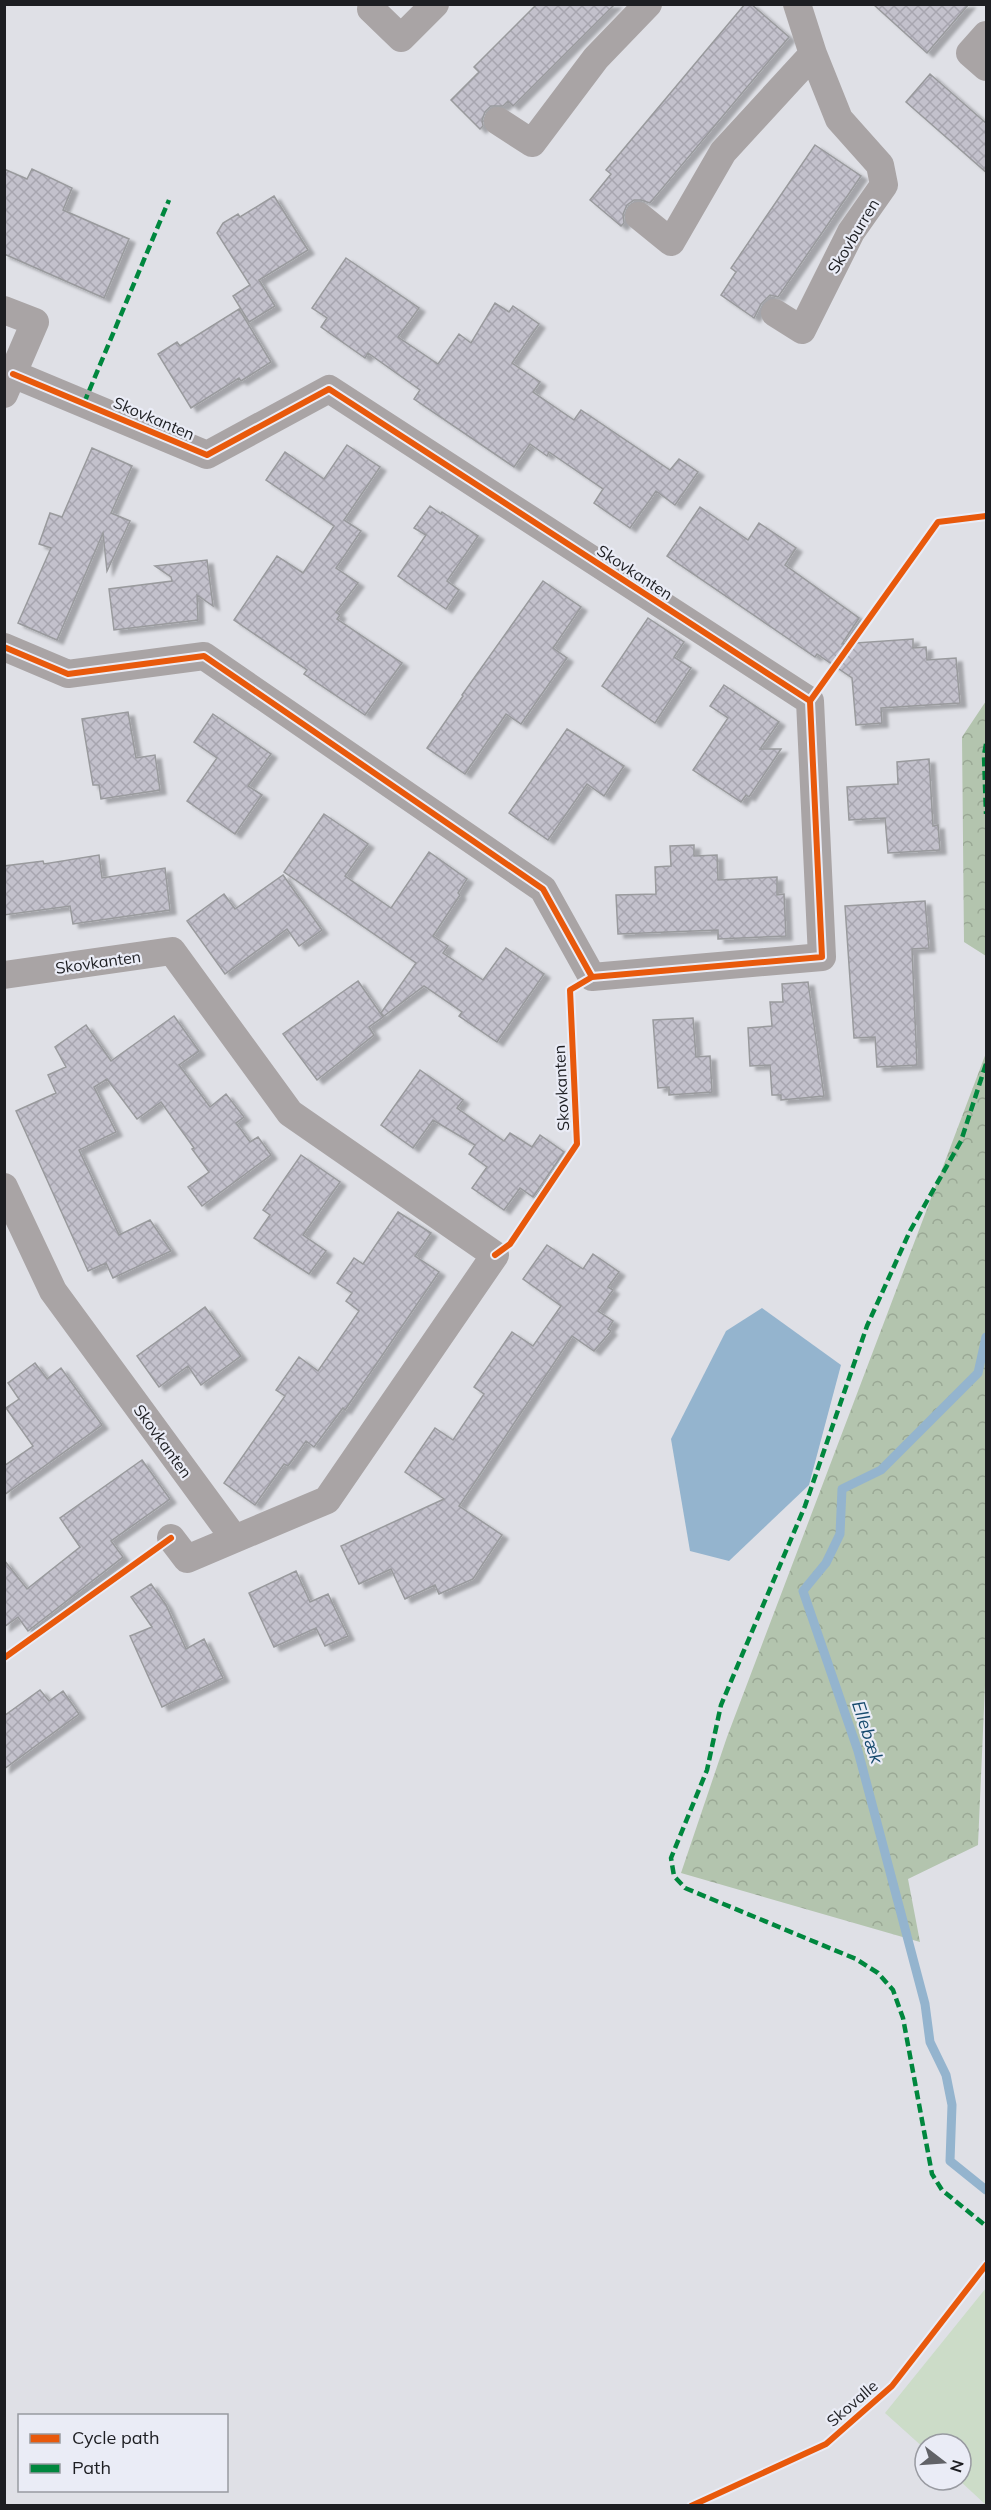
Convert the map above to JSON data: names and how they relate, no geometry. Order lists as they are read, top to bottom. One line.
{"streets":{"street":["Skovburren","Skovkanten"],"cycle path":["Skovalle"]},"water":["Ellebæk"],"legend":["Cycle path","Path"],"north":"right"}
